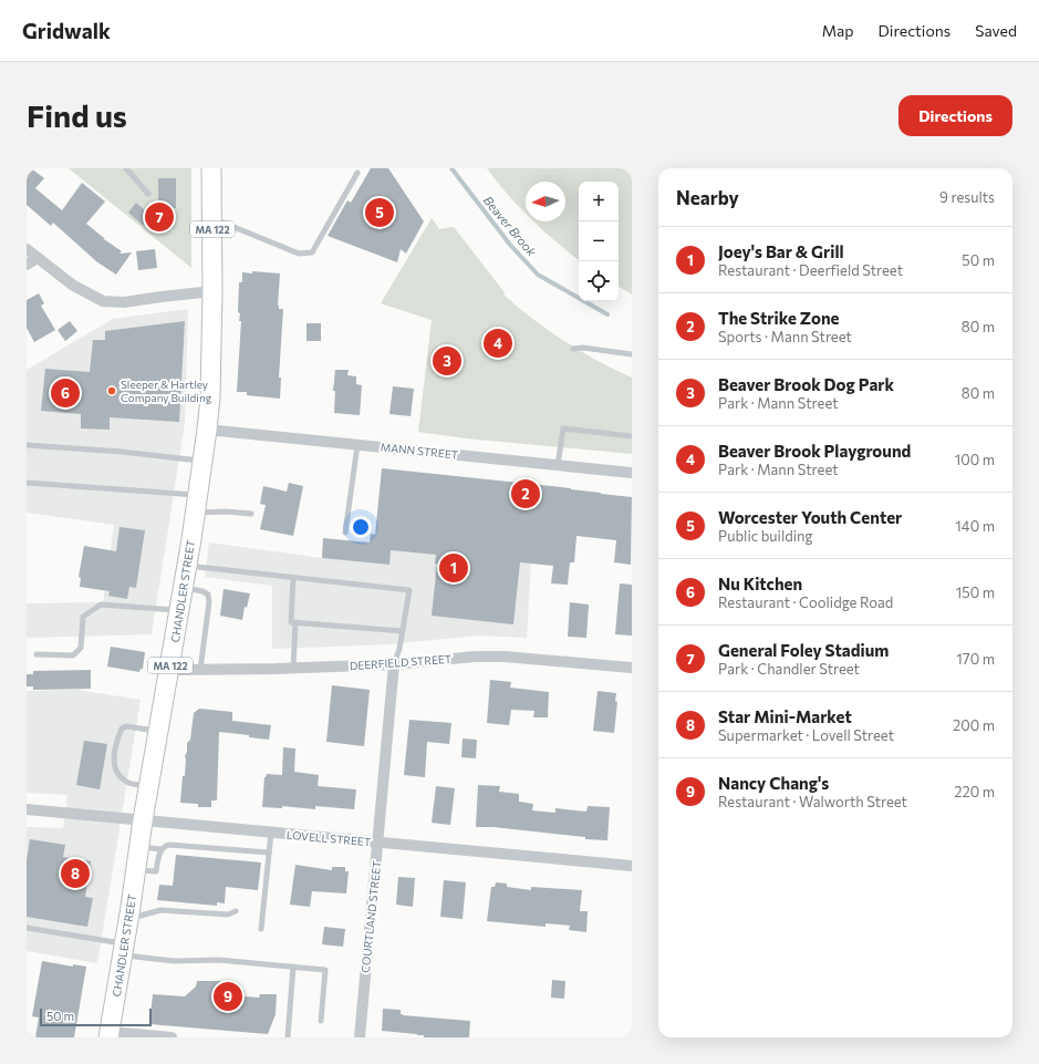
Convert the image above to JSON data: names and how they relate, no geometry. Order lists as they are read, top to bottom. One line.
{"streets":{"main road":["MA 122","CHANDLER STREET"],"street":["MANN STREET","DEERFIELD STREET","LOVELL STREET","COURTLAND STREET"]},"crossings":[["MANN STREET","CHANDLER STREET"],["CHANDLER STREET","DEERFIELD STREET"],["CHANDLER STREET","LOVELL STREET"],["DEERFIELD STREET","COURTLAND STREET"],["LOVELL STREET","COURTLAND STREET"]],"water":["Beaver Brook"],"places":["Sleeper & Hartley Company Building"],"scale_bar":"50 m","north":"left","page":{"header":"Gridwalk","nav":["Map","Directions","Saved"],"buttons":"Directions","title":"Find us","heading":["Nearby","9 results"],"map_buttons":["+","−"],"pins":["5","7","4","3","6","2","1","8","9"],"list":[{"mark":"1","name":"Joey's Bar & Grill","note":"Restaurant · Deerfield Street","value":"50 m"},{"mark":"2","name":"The Strike Zone","note":"Sports · Mann Street","value":"80 m"},{"mark":"3","name":"Beaver Brook Dog Park","note":"Park · Mann Street","value":"80 m"},{"mark":"4","name":"Beaver Brook Playground","note":"Park · Mann Street","value":"100 m"},{"mark":"5","name":"Worcester Youth Center","note":"Public building","value":"140 m"},{"mark":"6","name":"Nu Kitchen","note":"Restaurant · Coolidge Road","value":"150 m"},{"mark":"7","name":"General Foley Stadium","note":"Park · Chandler Street","value":"170 m"},{"mark":"8","name":"Star Mini-Market","note":"Supermarket · Lovell Street","value":"200 m"},{"mark":"9","name":"Nancy Chang's","note":"Restaurant · Walworth Street","value":"220 m"}],"scale":"50 m"}}
